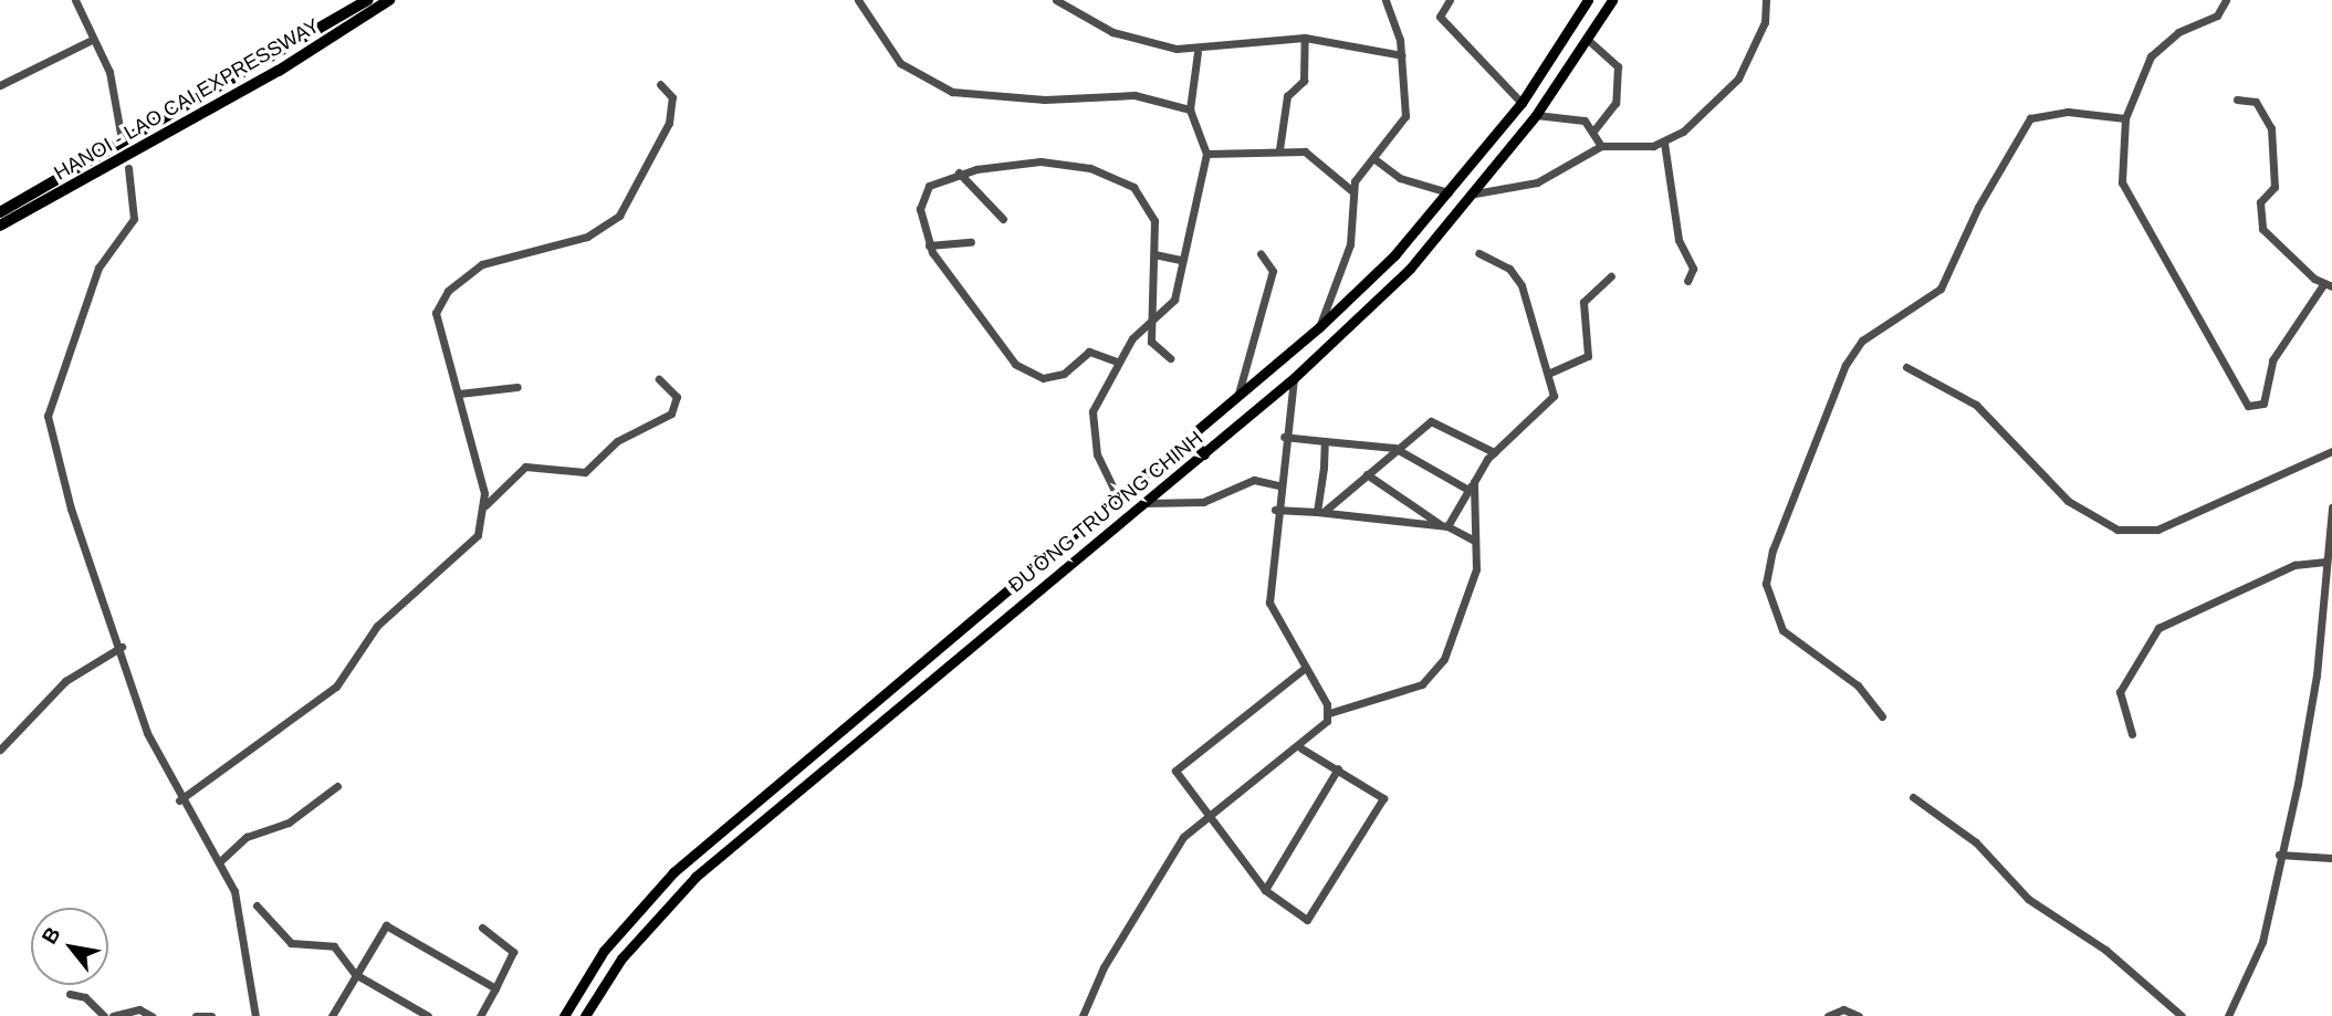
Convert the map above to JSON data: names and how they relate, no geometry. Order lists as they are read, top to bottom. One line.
{"streets":{"highway":["HANOI - LAO CAI EXPRESSWAY"],"main road":["ĐƯỜNG TRƯỜNG CHINH"]},"north":"top left"}
